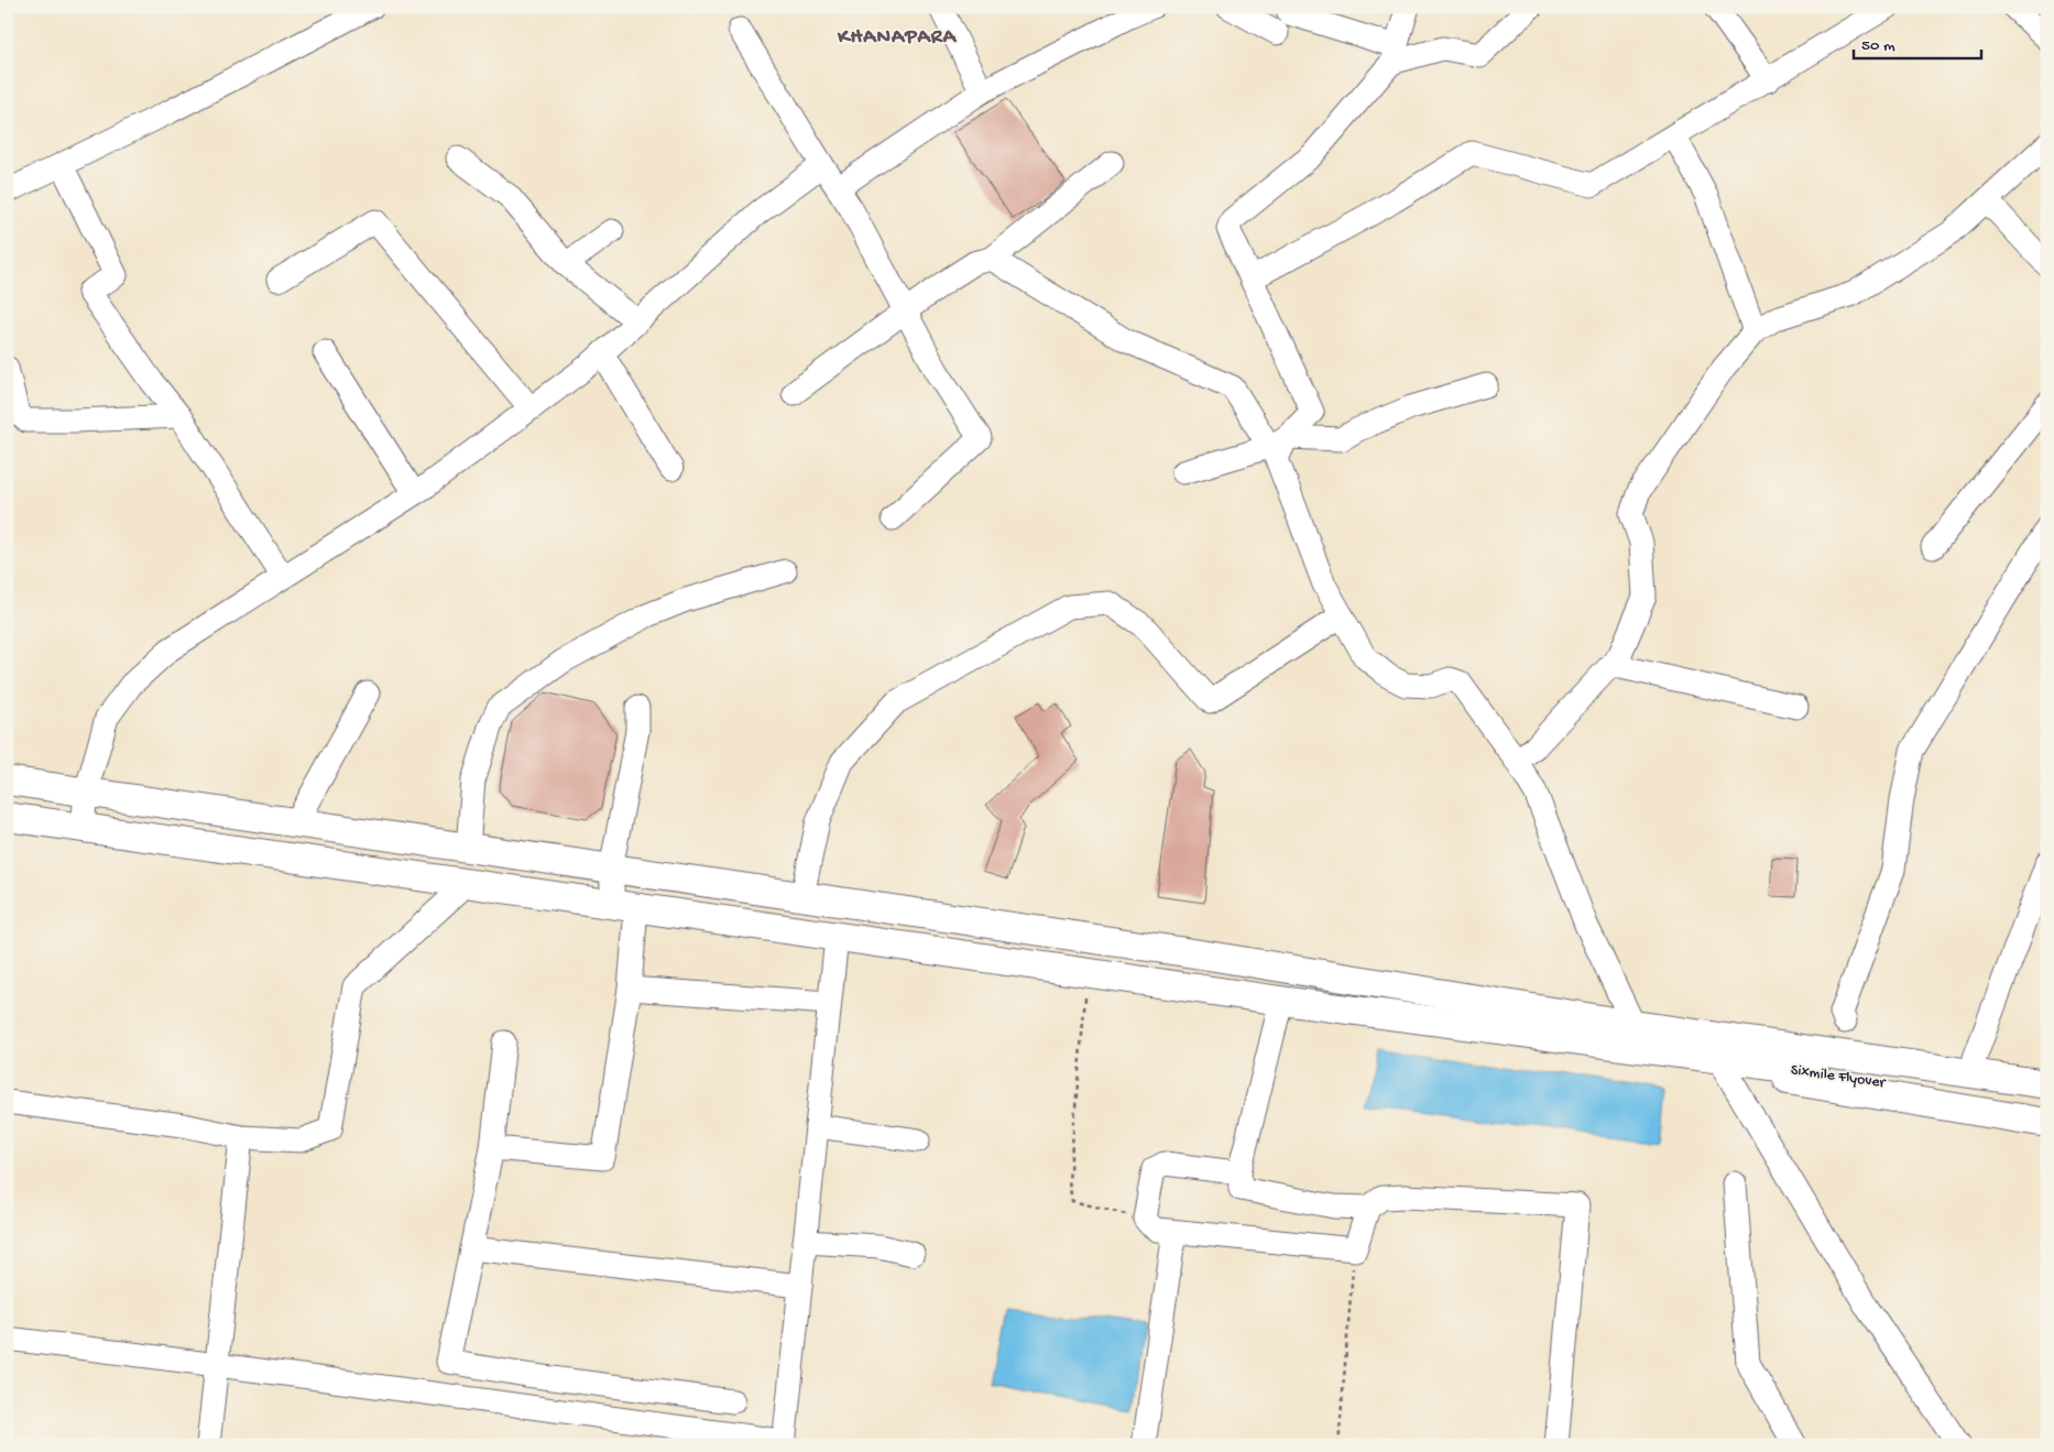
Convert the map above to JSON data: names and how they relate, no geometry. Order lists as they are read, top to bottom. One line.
{"streets":{"main road":["Sixmile Flyover"]},"districts":["KHANAPARA"],"scale_bar":"50 m"}
